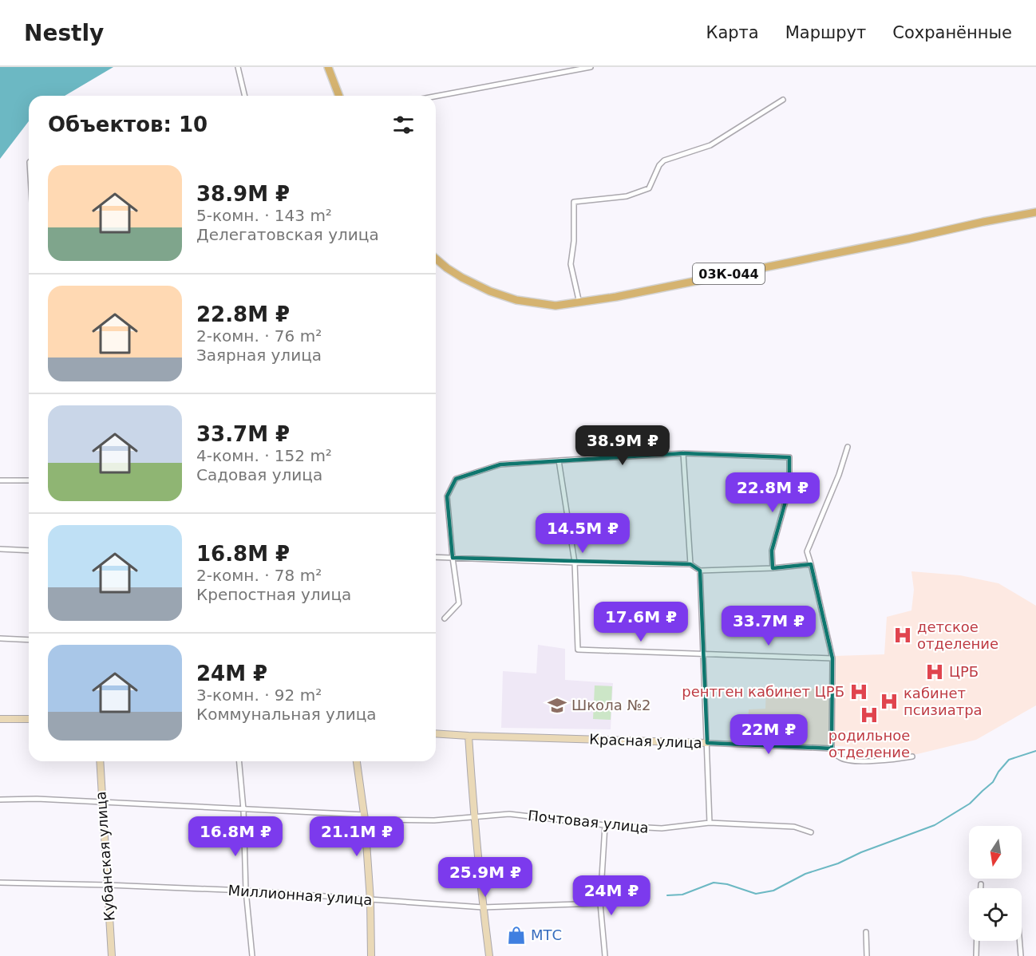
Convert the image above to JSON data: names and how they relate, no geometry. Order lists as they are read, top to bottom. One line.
{"streets":{"main road":["03К-044"],"street":["Красная улица","Почтовая улица","Кубанская улица","Миллионная улица"]},"crossings":[["Почтовая улица","Кубанская улица"],["Кубанская улица","Миллионная улица"]],"places":{"hospital":["детское отделение","ЦРБ","рентген кабинет ЦРБ","кабинет псизиатра","родильное отделение"],"school or university":["Школа №2"],"shop":["МТС"]},"north":"bottom","page":{"header":"Nestly","nav":["Карта","Маршрут","Сохранённые"],"heading":"Объектов: 10","list":[{"name":"38.9M ₽","note":"5-комн. · 143 m² · Делегатовская улица"},{"name":"22.8M ₽","note":"2-комн. · 76 m² · Заярная улица"},{"name":"33.7M ₽","note":"4-комн. · 152 m² · Садовая улица"},{"name":"16.8M ₽","note":"2-комн. · 78 m² · Крепостная улица"},{"name":"24M ₽","note":"3-комн. · 92 m² · Коммунальная улица"}],"price":["38.9M ₽","22.8M ₽","14.5M ₽","17.6M ₽","33.7M ₽","22M ₽","16.8M ₽","21.1M ₽","25.9M ₽","24M ₽"]}}
